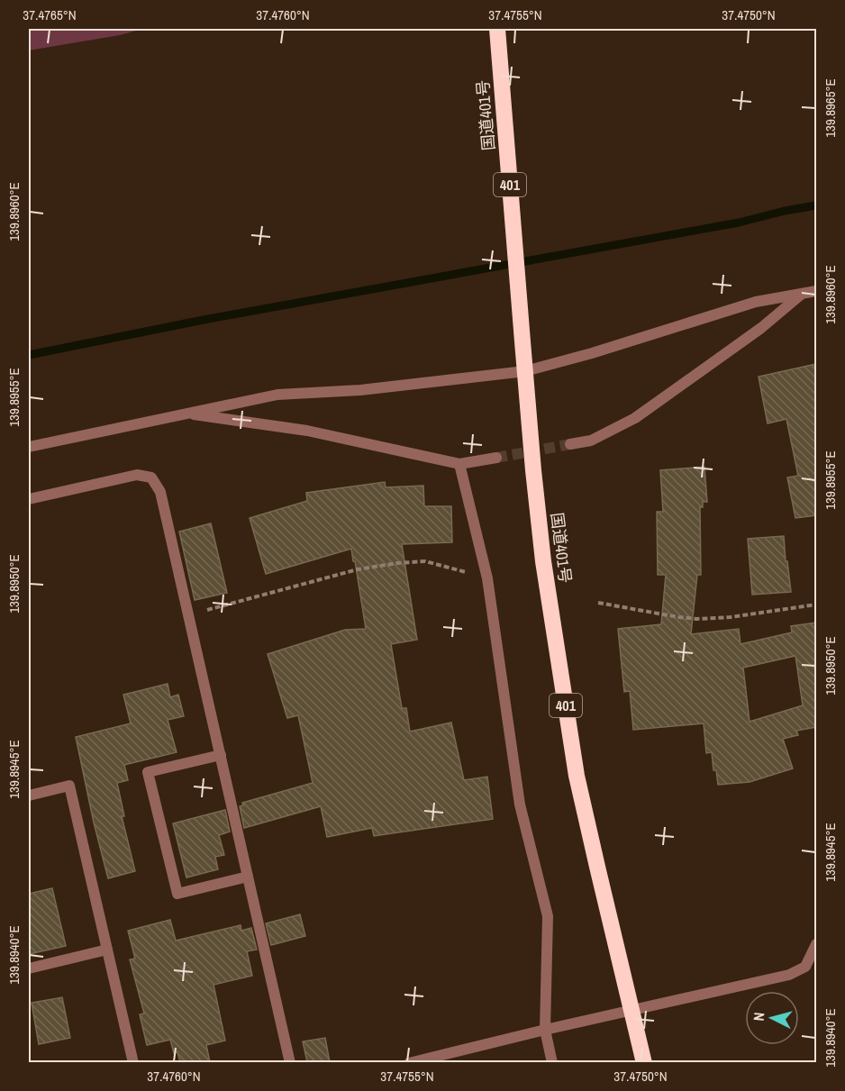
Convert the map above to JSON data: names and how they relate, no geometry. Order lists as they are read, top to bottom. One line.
{"streets":{"highway":["国道401号","401"]},"north":"left","coordinates":["37.4765°N","37.4760°N","37.4755°N","37.4750°N","139.8965°E","139.8960°E","139.8955°E","139.8950°E","139.8945°E","139.8940°E"]}
